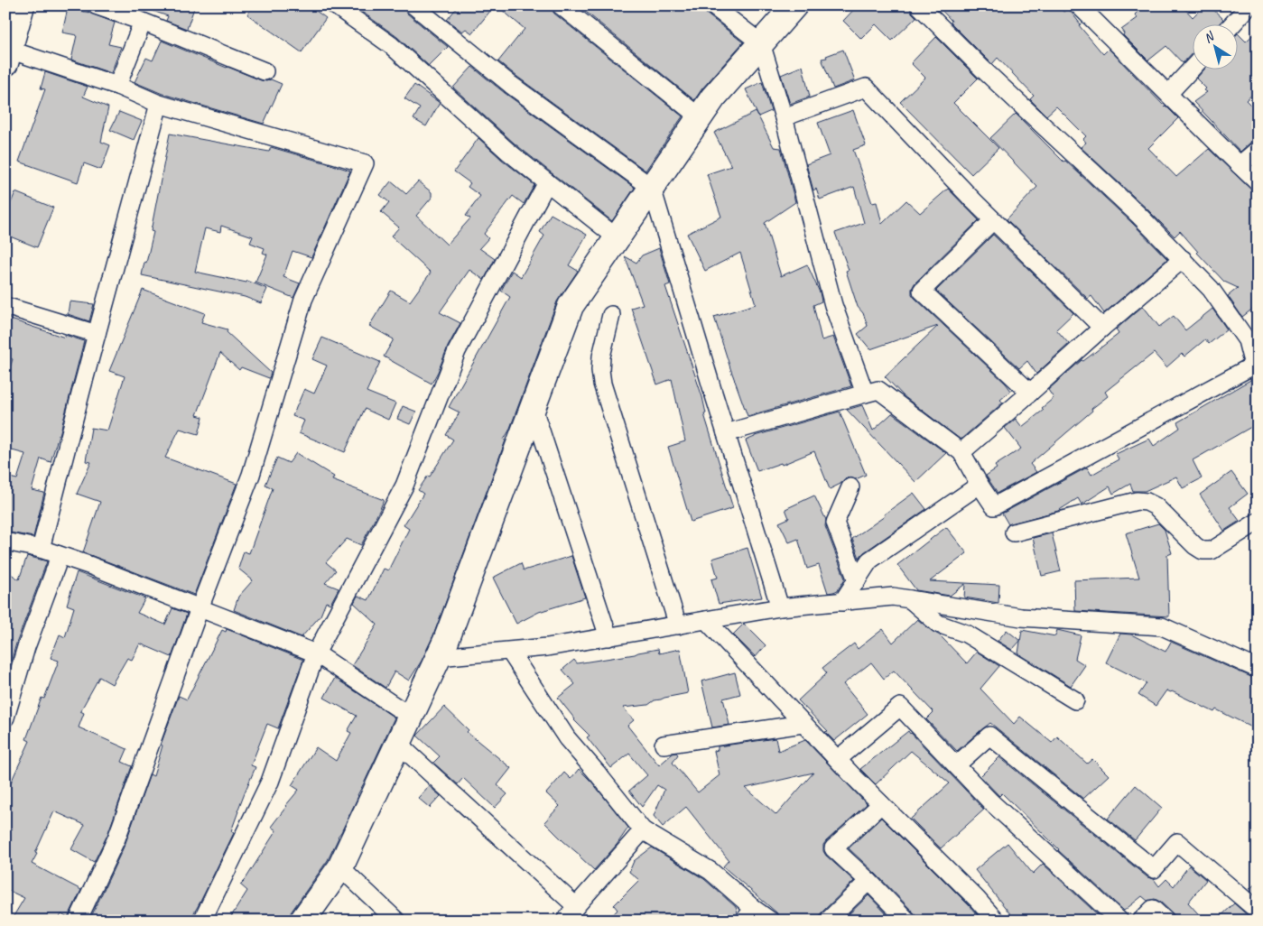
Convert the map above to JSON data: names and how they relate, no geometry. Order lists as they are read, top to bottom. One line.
{"north":"top left"}
